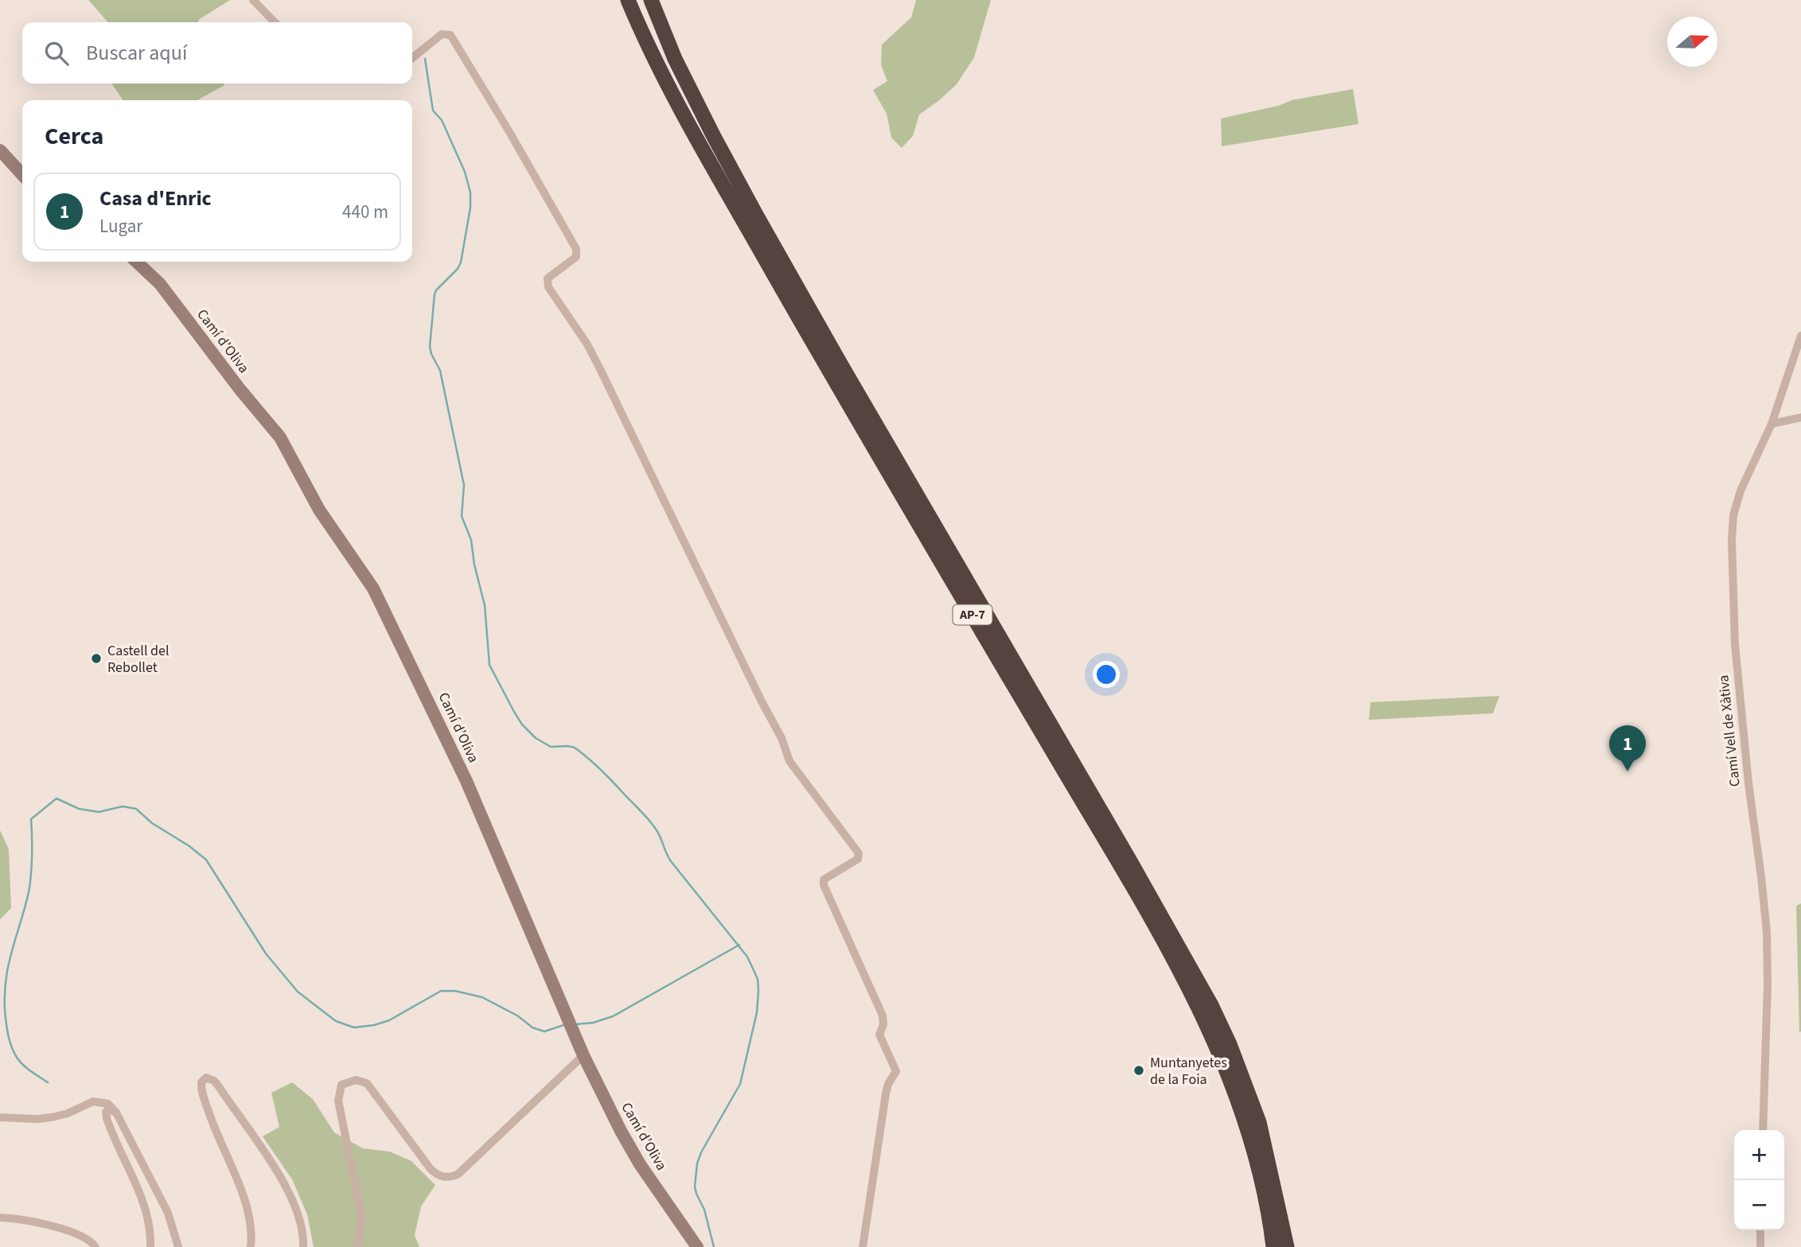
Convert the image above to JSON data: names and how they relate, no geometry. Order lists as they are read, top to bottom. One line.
{"streets":{"highway":["AP-7"],"street":["Camí d’Oliva","Camí Vell de Xàtiva"]},"places":["Castell del Rebollet","Muntanyetes de la Foia"],"north":"right","page":{"search":"Buscar aquí","heading":"Cerca","list":[{"mark":"1","name":"Casa d'Enric","note":"Lugar","value":"440 m"}],"pins":"1","map_buttons":["+","−"]}}
